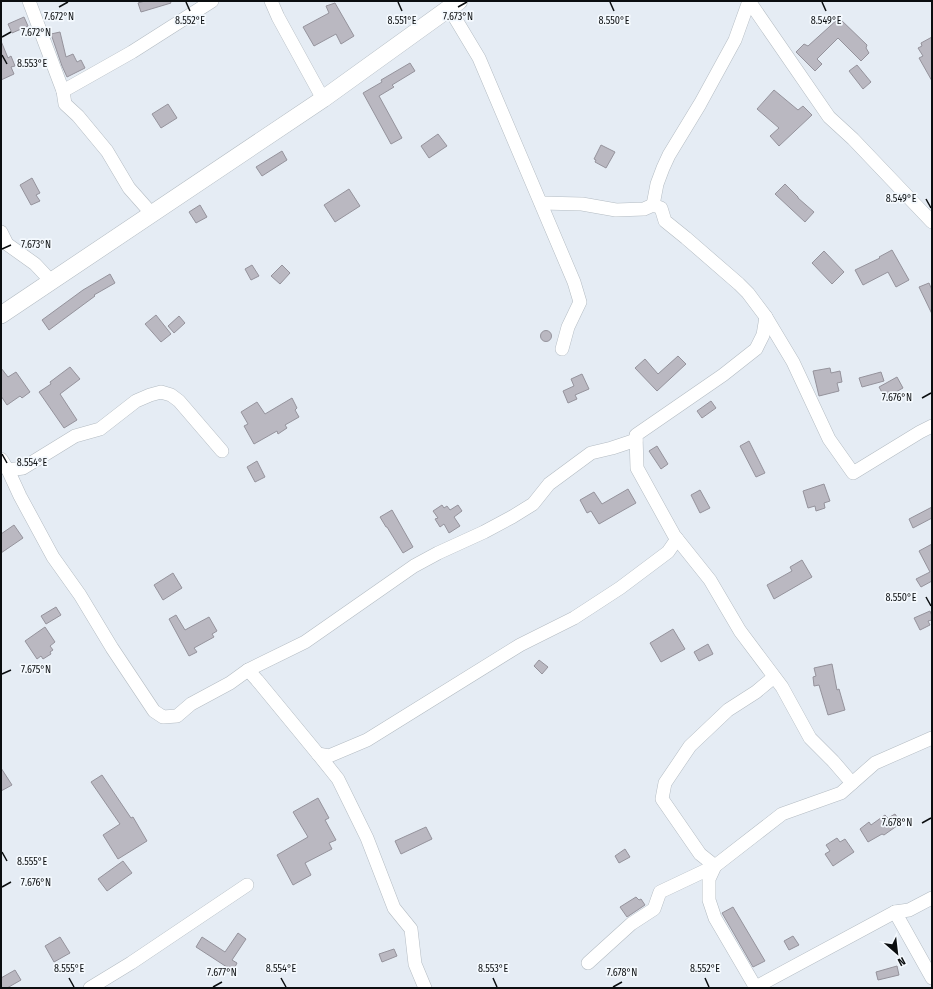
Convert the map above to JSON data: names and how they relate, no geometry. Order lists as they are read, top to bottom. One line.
{"north":"bottom right","coordinates":["7.672°N","7.673°N","8.552°E","8.551°E","8.550°E","8.549°E","8.553°E","7.676°N","8.554°E","7.675°N","7.678°N","8.555°E","7.677°N"]}
